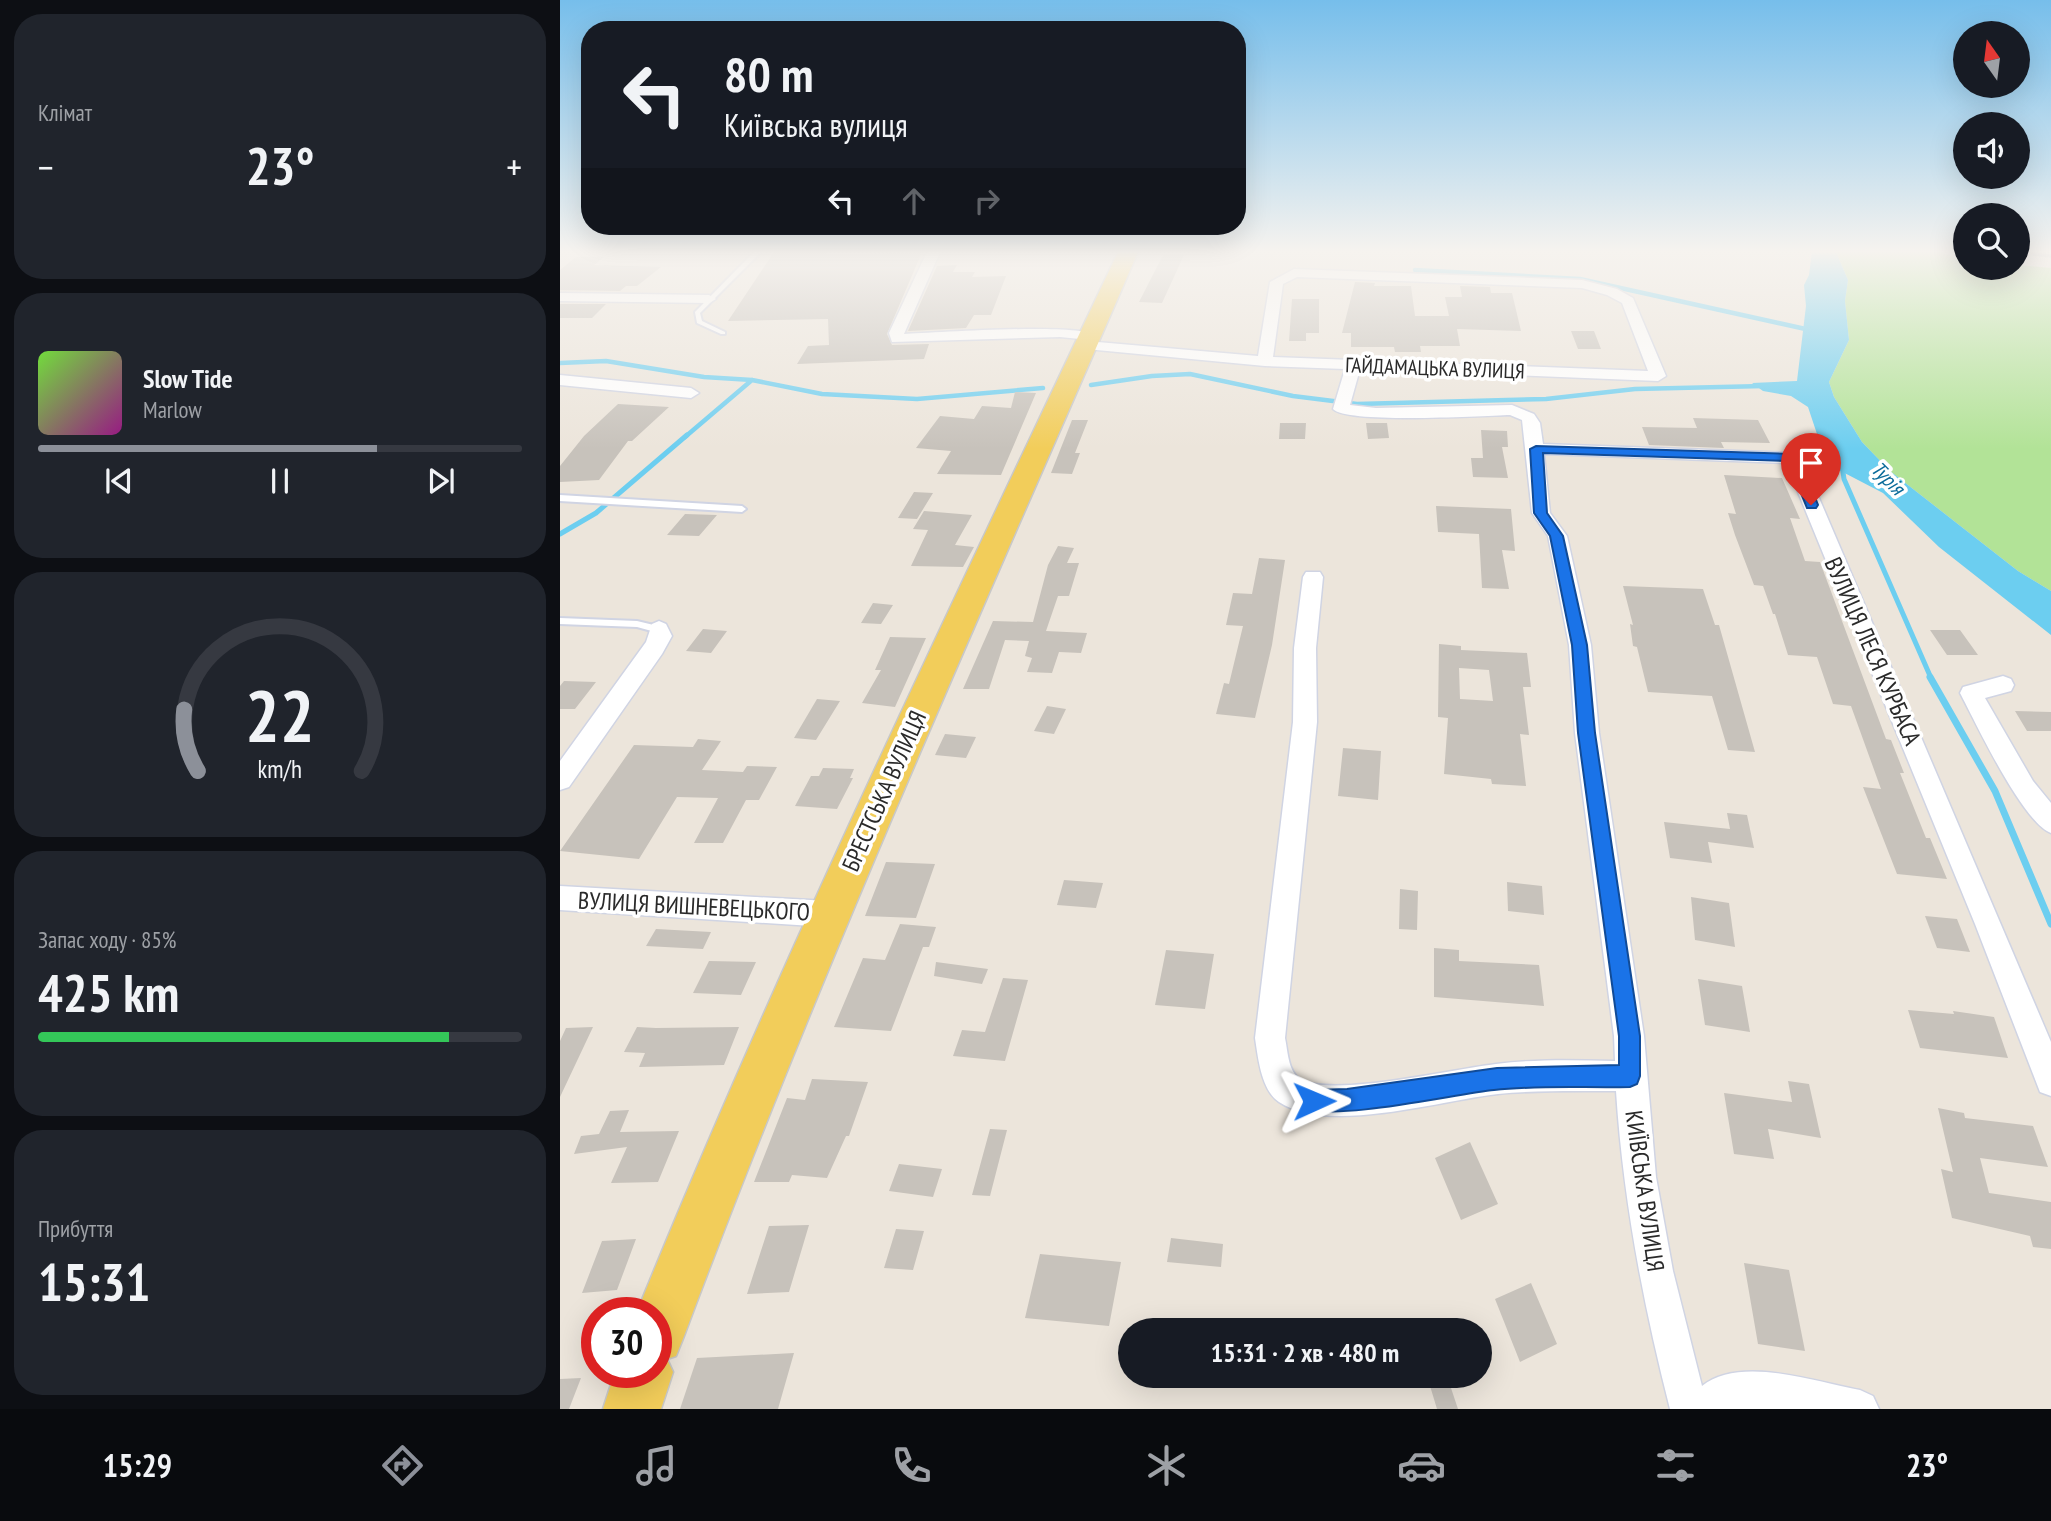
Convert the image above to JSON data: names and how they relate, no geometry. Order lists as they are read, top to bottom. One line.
{"streets":{"main road":["БРЕСТСЬКА ВУЛИЦЯ"],"street":["ГАЙДАМАЦЬКА ВУЛИЦЯ","ВУЛИЦЯ ЛЕСЯ КУРБАСА","ВУЛИЦЯ ВИШНЕВЕЦЬКОГО","КИЇВСЬКА ВУЛИЦЯ"]},"crossings":[["ГАЙДАМАЦЬКА ВУЛИЦЯ","БРЕСТСЬКА ВУЛИЦЯ"],["ВУЛИЦЯ ЛЕСЯ КУРБАСА","КИЇВСЬКА ВУЛИЦЯ"],["БРЕСТСЬКА ВУЛИЦЯ","ВУЛИЦЯ ВИШНЕВЕЦЬКОГО"]],"water":["Турія"],"north":"top","page":{"tile":["Клімат",["Запас ходу · 85%","425 km"],["Прибуття","15:31"]],"turn":["80 m","Київська вулиця"],"heat":["−","23°","+"],"song":["Slow Tide","Marlow"],"limit":"30","trip":"15:31 · 2 хв · 480 m","tabs":["15:29","23°"],"gauge":["22","km/h"]}}
